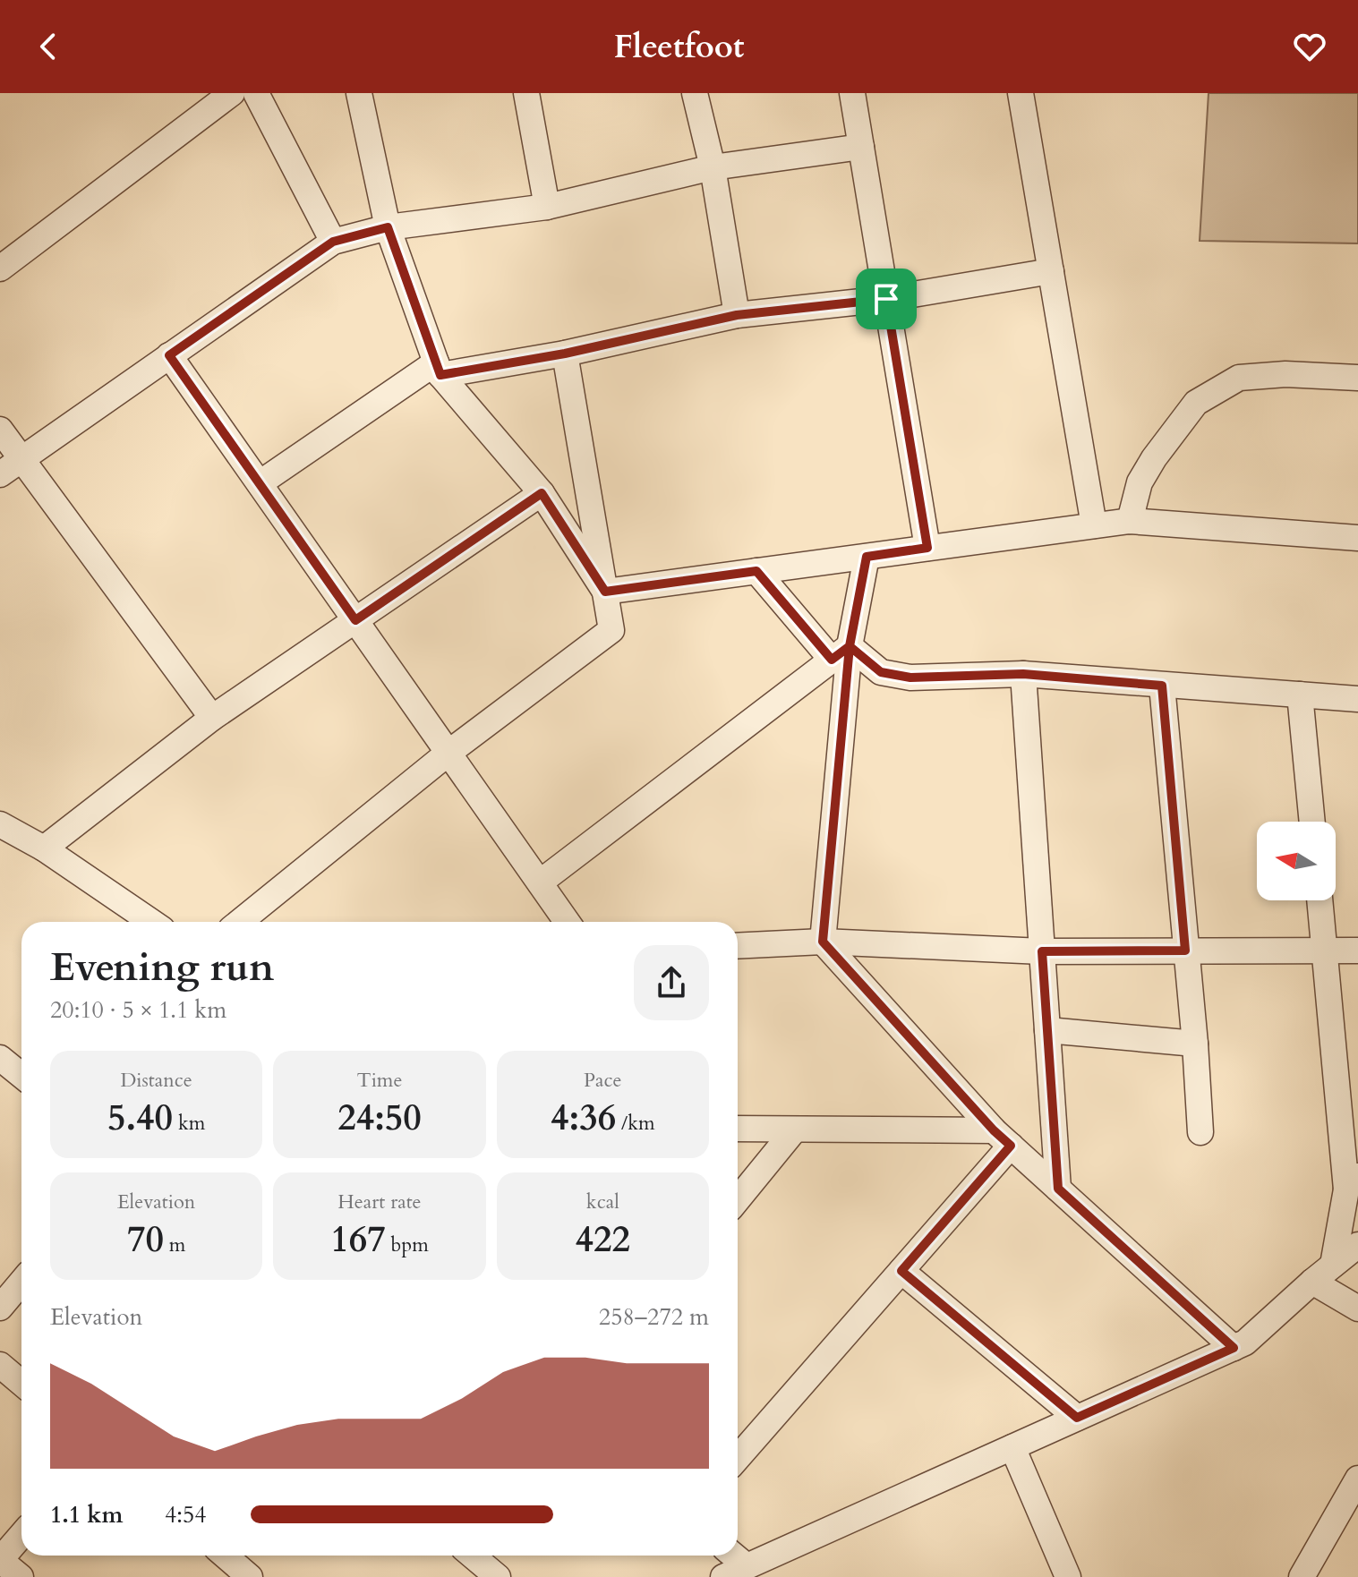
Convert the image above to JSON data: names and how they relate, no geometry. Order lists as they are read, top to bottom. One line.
{"north":"left","page":{"header":"Fleetfoot","heading":["Evening run","20:10 · 5 × 1.1 km"],"stats":[["Distance","5.40 km"],["Time","24:50"],["Pace","4:36 /km"],["Elevation","70 m"],["Heart rate","167 bpm"],["kcal","422"]],"chart":["Elevation","258–272 m"],"list":[{"name":"1.1 km","note":"4:54"}]}}
